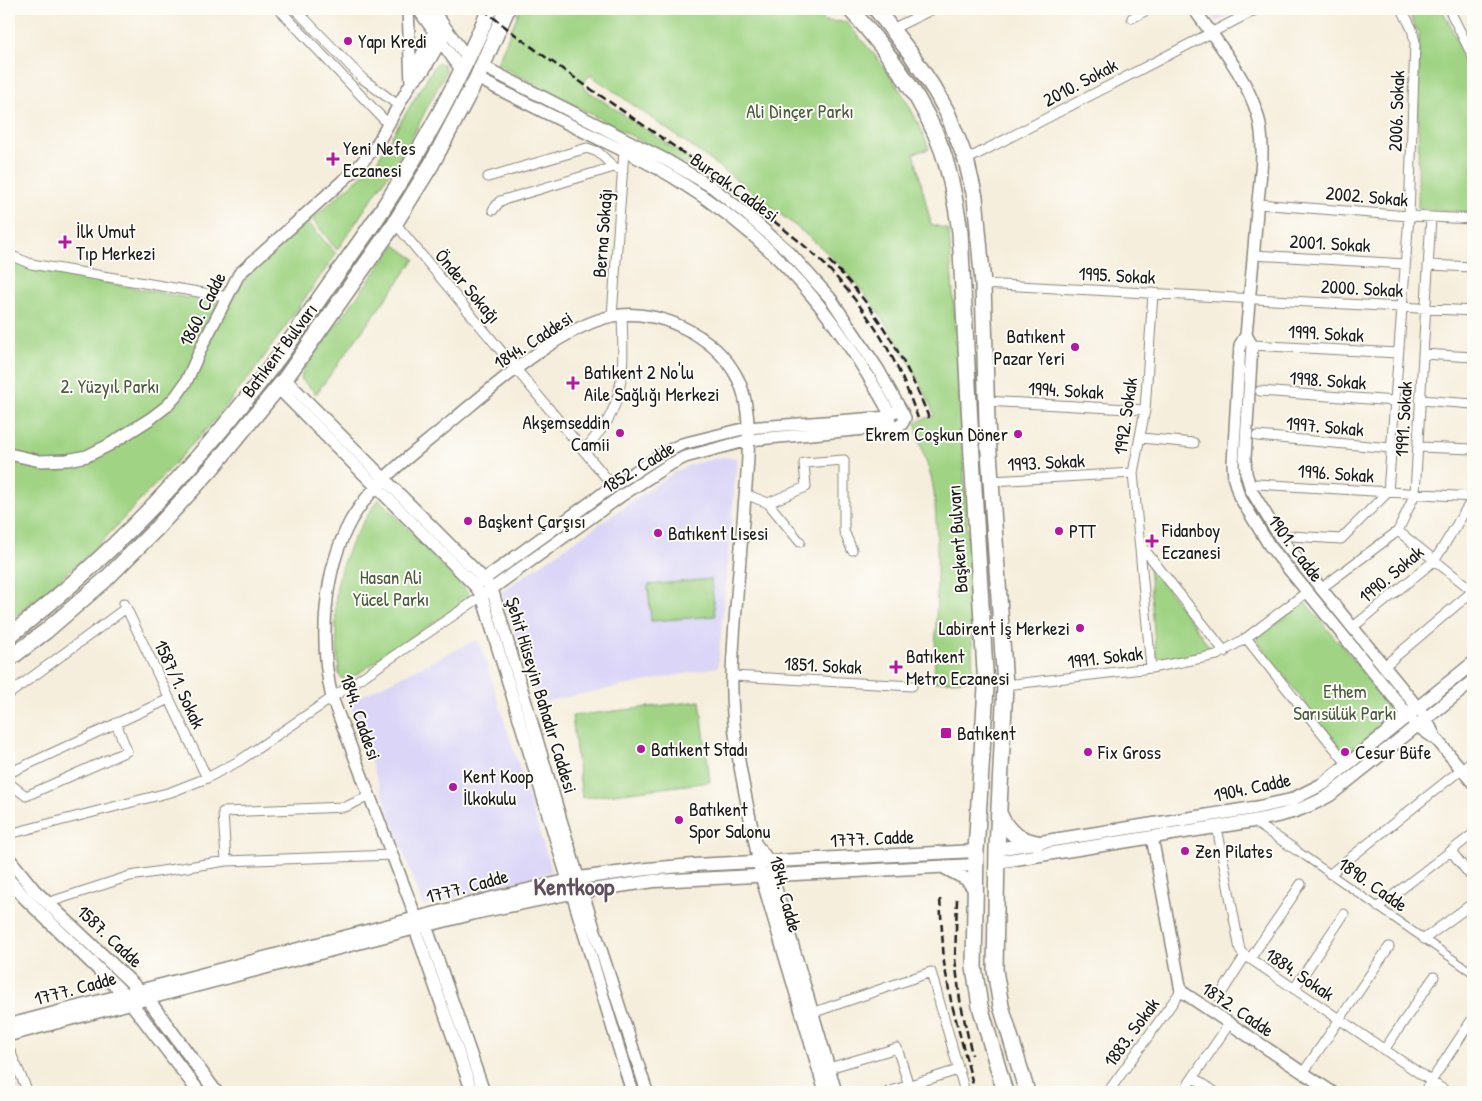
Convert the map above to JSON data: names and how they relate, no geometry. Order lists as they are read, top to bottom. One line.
{"streets":{"main road":["Batıkent Bulvarı","Başkent Bulvarı","1904. Cadde","1777. Cadde","1587. Cadde"],"street":["2010. Sokak","2006. Sokak","Burçak Caddesi","2002. Sokak","Berna Sokağı","2001. Sokak","1995. Sokak","Önder Sokağı","2000. Sokak","1860. Cadde","1999. Sokak","1844. Caddesi","1998. Sokak","1994. Sokak","1992. Sokak","1991. Sokak","1997. Sokak","1993. Sokak","1852. Cadde","1996. Sokak","1901. Cadde","1990. Sokak","1851. Sokak","1587/1. Sokak","Şehit Hüseyin Bahadır Caddesi","1890. Cadde","1844. Cadde","1884. Sokak","1872. Cadde","1883. Sokak"]},"crossings":[["2010. Sokak","Başkent Bulvarı"],["2010. Sokak","1901. Cadde"],["2006. Sokak","2002. Sokak"],["2006. Sokak","1991. Sokak"],["Burçak Caddesi","Berna Sokağı"],["Burçak Caddesi","Batıkent Bulvarı"],["Burçak Caddesi","1852. Cadde"],["2002. Sokak","1991. Sokak"],["2002. Sokak","1901. Cadde"],["Berna Sokağı","Önder Sokağı"],["Berna Sokağı","1844. Caddesi"],["2001. Sokak","1991. Sokak"],["2001. Sokak","1901. Cadde"],["1995. Sokak","2000. Sokak"],["1995. Sokak","1992. Sokak"],["1995. Sokak","Başkent Bulvarı"],["1995. Sokak","1901. Cadde"],["Önder Sokağı","1844. Caddesi"],["Önder Sokağı","Batıkent Bulvarı"],["Önder Sokağı","1852. Cadde"],["2000. Sokak","1991. Sokak"],["2000. Sokak","1901. Cadde"],["1999. Sokak","1991. Sokak"],["1999. Sokak","1901. Cadde"],["1844. Caddesi","1852. Cadde"],["1844. Caddesi","1851. Sokak"],["1844. Caddesi","Şehit Hüseyin Bahadır Caddesi"],["1844. Caddesi","1777. Cadde"],["1844. Caddesi","1844. Cadde"],["Batıkent Bulvarı","Şehit Hüseyin Bahadır Caddesi"],["1998. Sokak","1991. Sokak"],["1994. Sokak","1992. Sokak"],["1994. Sokak","Başkent Bulvarı"],["1992. Sokak","1991. Sokak"],["1992. Sokak","1993. Sokak"],["1991. Sokak","1997. Sokak"],["1991. Sokak","1996. Sokak"],["1991. Sokak","Başkent Bulvarı"],["1991. Sokak","1901. Cadde"],["1993. Sokak","Başkent Bulvarı"],["1852. Cadde","Şehit Hüseyin Bahadır Caddesi"],["1996. Sokak","1990. Sokak"],["Başkent Bulvarı","1904. Cadde"],["Başkent Bulvarı","1777. Cadde"],["1901. Cadde","1904. Cadde"],["Şehit Hüseyin Bahadır Caddesi","1777. Cadde"],["1904. Cadde","1890. Cadde"],["1904. Cadde","1884. Sokak"],["1904. Cadde","1872. Cadde"],["1777. Cadde","1844. Cadde"],["1777. Cadde","1587. Cadde"],["1872. Cadde","1883. Sokak"]],"districts":["Kentkoop"],"parks":["Ali Dinçer Parkı","2. Yüzyıl Parkı","Hasan Ali Yücel Parkı","Ethem Sarısülük Parkı"],"places":{"other":["Yapı Kredi","Batıkent Pazar Yeri","Akşemseddin Camii","Ekrem Coşkun Döner","Başkent Çarşısı","PTT","Batıkent Lisesi","Labirent İş Merkezi","Batıkent Stadı","Fix Gross","Cesur Büfe","Kent Koop İlkokulu","Batıkent Spor Salonu","Zen Pilates"],"health":["Yeni Nefes Eczanesi","İlk Umut Tıp Merkezi","Batıkent 2 No'lu Aile Sağlığı Merkezi","Fidanboy Eczanesi","Batıkent Metro Eczanesi"],"transit":["Batıkent"]}}
